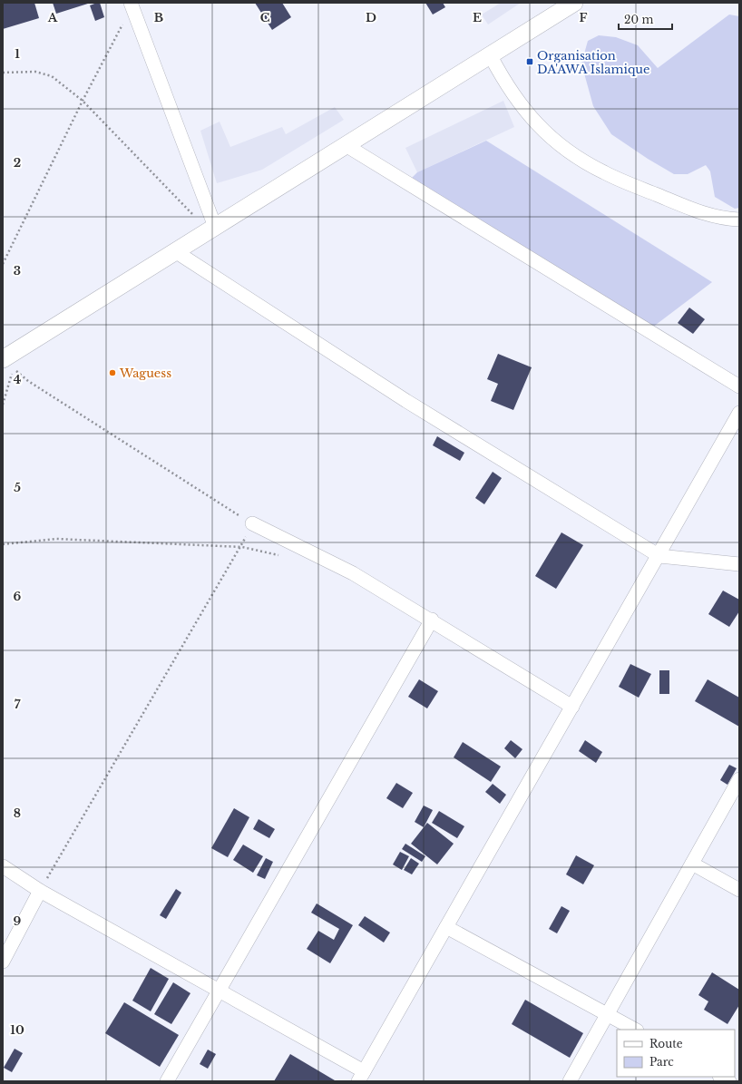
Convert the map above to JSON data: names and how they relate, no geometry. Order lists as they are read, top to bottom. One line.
{"places":{"transit":["Organisation DA'AWA Islamique"],"other":["Waguess"]},"legend":["Route","Parc"],"scale_bar":"20 m","grid":{"columns":["A","B","C","D","E","F"],"rows":["1","2","3","4","5","6","7","8","9","10"]}}
